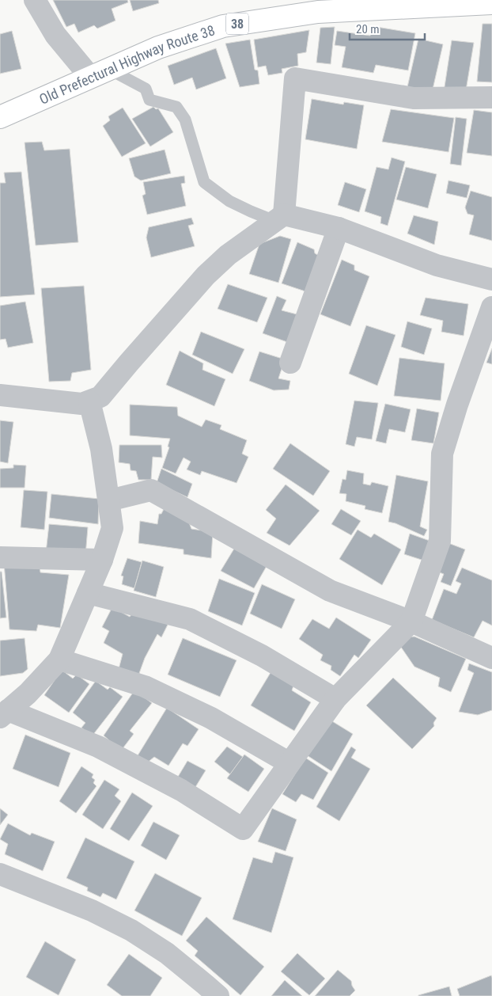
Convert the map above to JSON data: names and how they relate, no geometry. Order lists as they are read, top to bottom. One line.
{"streets":{"main road":["38","Old Prefectural Highway Route 38"]},"scale_bar":"20 m"}
